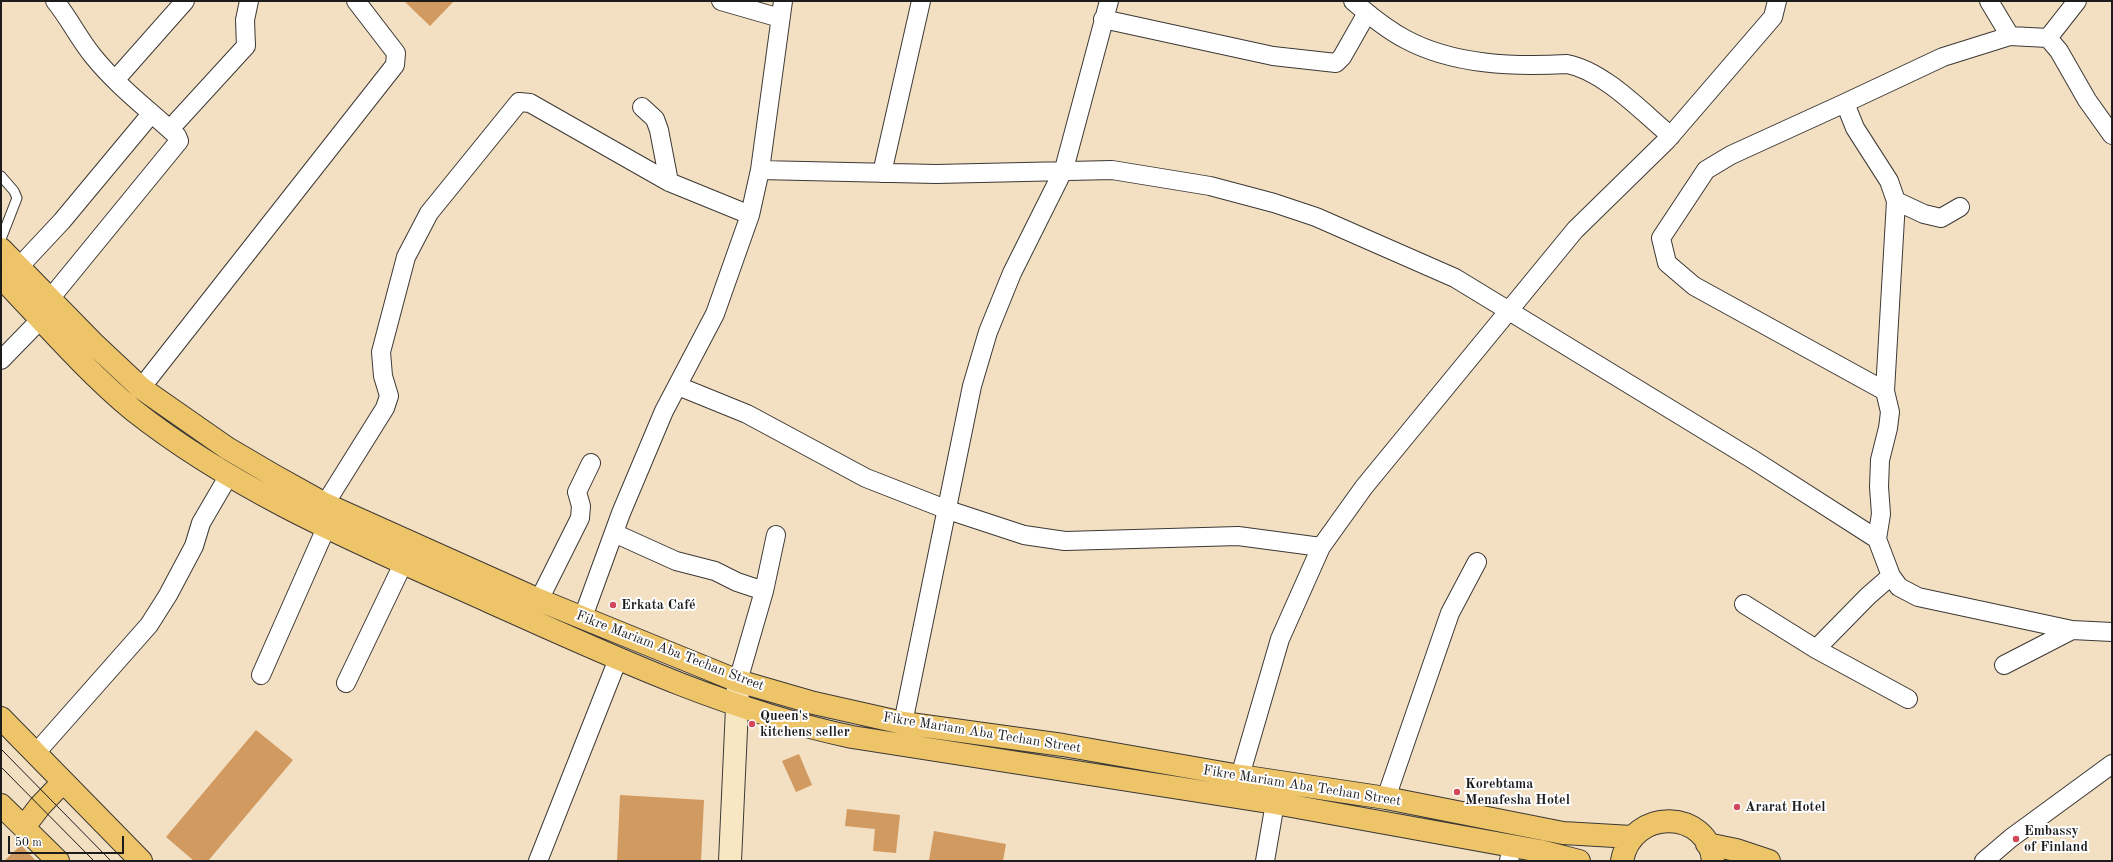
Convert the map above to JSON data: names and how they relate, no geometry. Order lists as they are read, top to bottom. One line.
{"streets":{"main road":["Fikre Mariam Aba Techan Street"]},"places":["Erkata Café","Queen's kitchens seller","Korebtama Menafesha Hotel","Ararat Hotel","Embassy of Finland"],"scale_bar":"50 m"}
